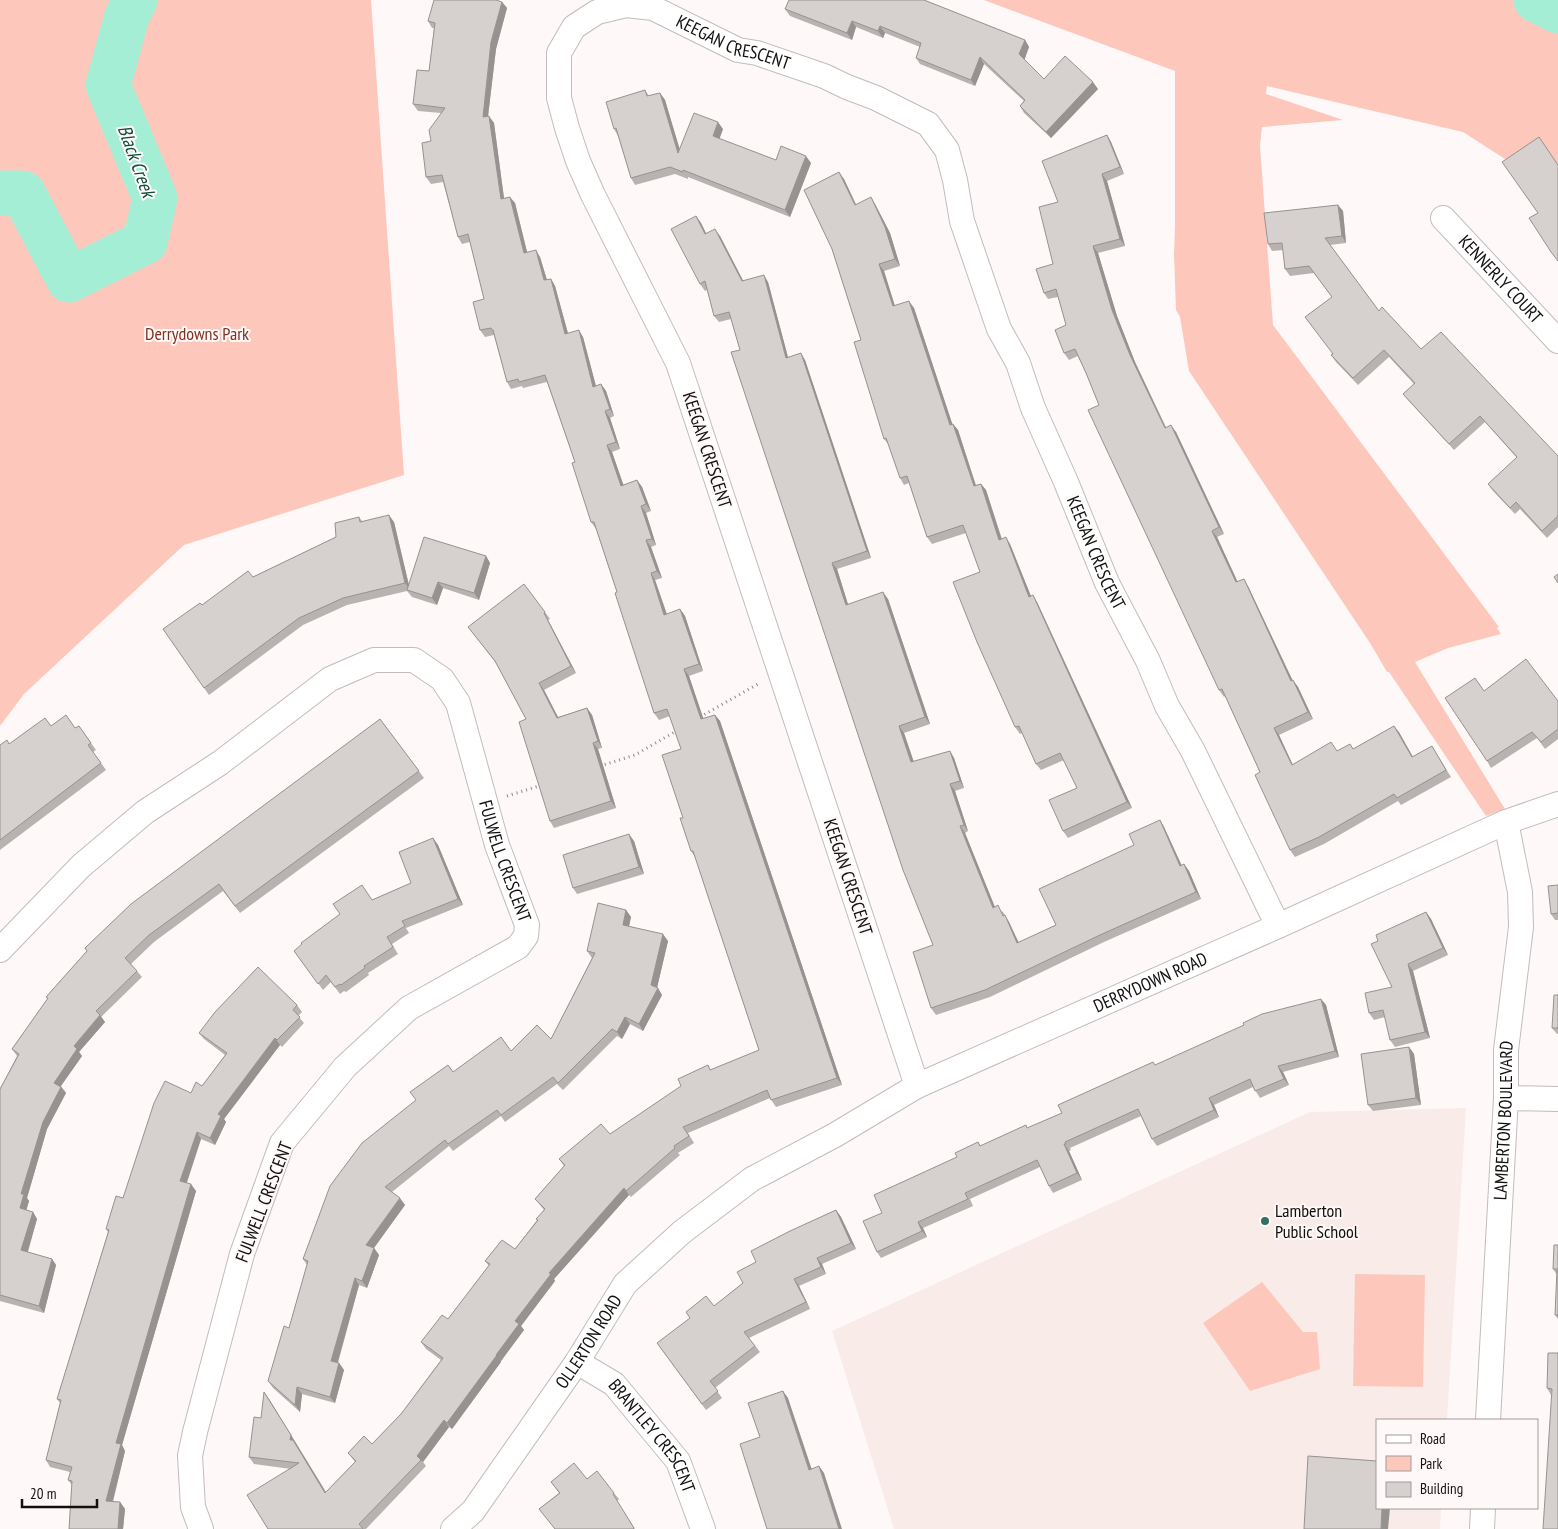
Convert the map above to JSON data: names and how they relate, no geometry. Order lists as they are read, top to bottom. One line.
{"streets":{"street":["KEEGAN CRESCENT","KENNERLY COURT","FULWELL CRESCENT","DERRYDOWN ROAD","LAMBERTON BOULEVARD","OLLERTON ROAD","BRANTLEY CRESCENT"]},"crossings":[["KEEGAN CRESCENT","DERRYDOWN ROAD"],["DERRYDOWN ROAD","LAMBERTON BOULEVARD"],["DERRYDOWN ROAD","OLLERTON ROAD"],["OLLERTON ROAD","BRANTLEY CRESCENT"]],"water":["Black Creek"],"parks":["Derrydowns Park"],"places":["Lamberton Public School"],"legend":["Road","Park","Building"],"scale_bar":"20 m"}
